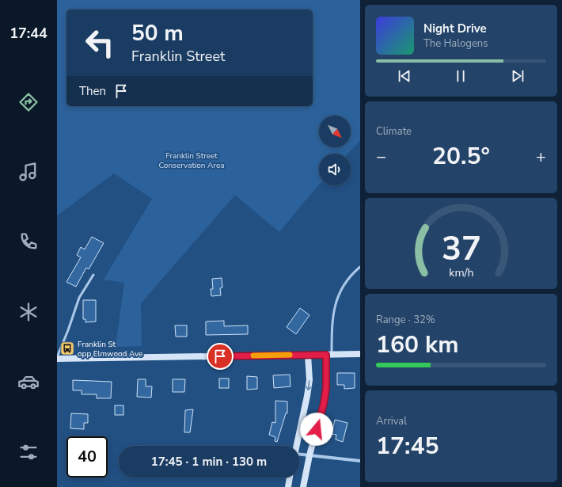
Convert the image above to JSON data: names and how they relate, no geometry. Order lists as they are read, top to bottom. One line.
{"parks":["Franklin Street Conservation Area"],"places":{"bus stop":["Franklin St opp Elmwood Ave"]},"north":"bottom right","page":{"tabs":"17:44","turn":["50 m","Franklin Street"],"song":["Night Drive","The Halogens"],"then":"Then","tile":["Climate",["Range · 32%","160 km"],["Arrival","17:45"]],"heat":["−","20.5°","+"],"limit":"40","trip":"17:45 · 1 min · 130 m","gauge":["37","km/h"]}}
